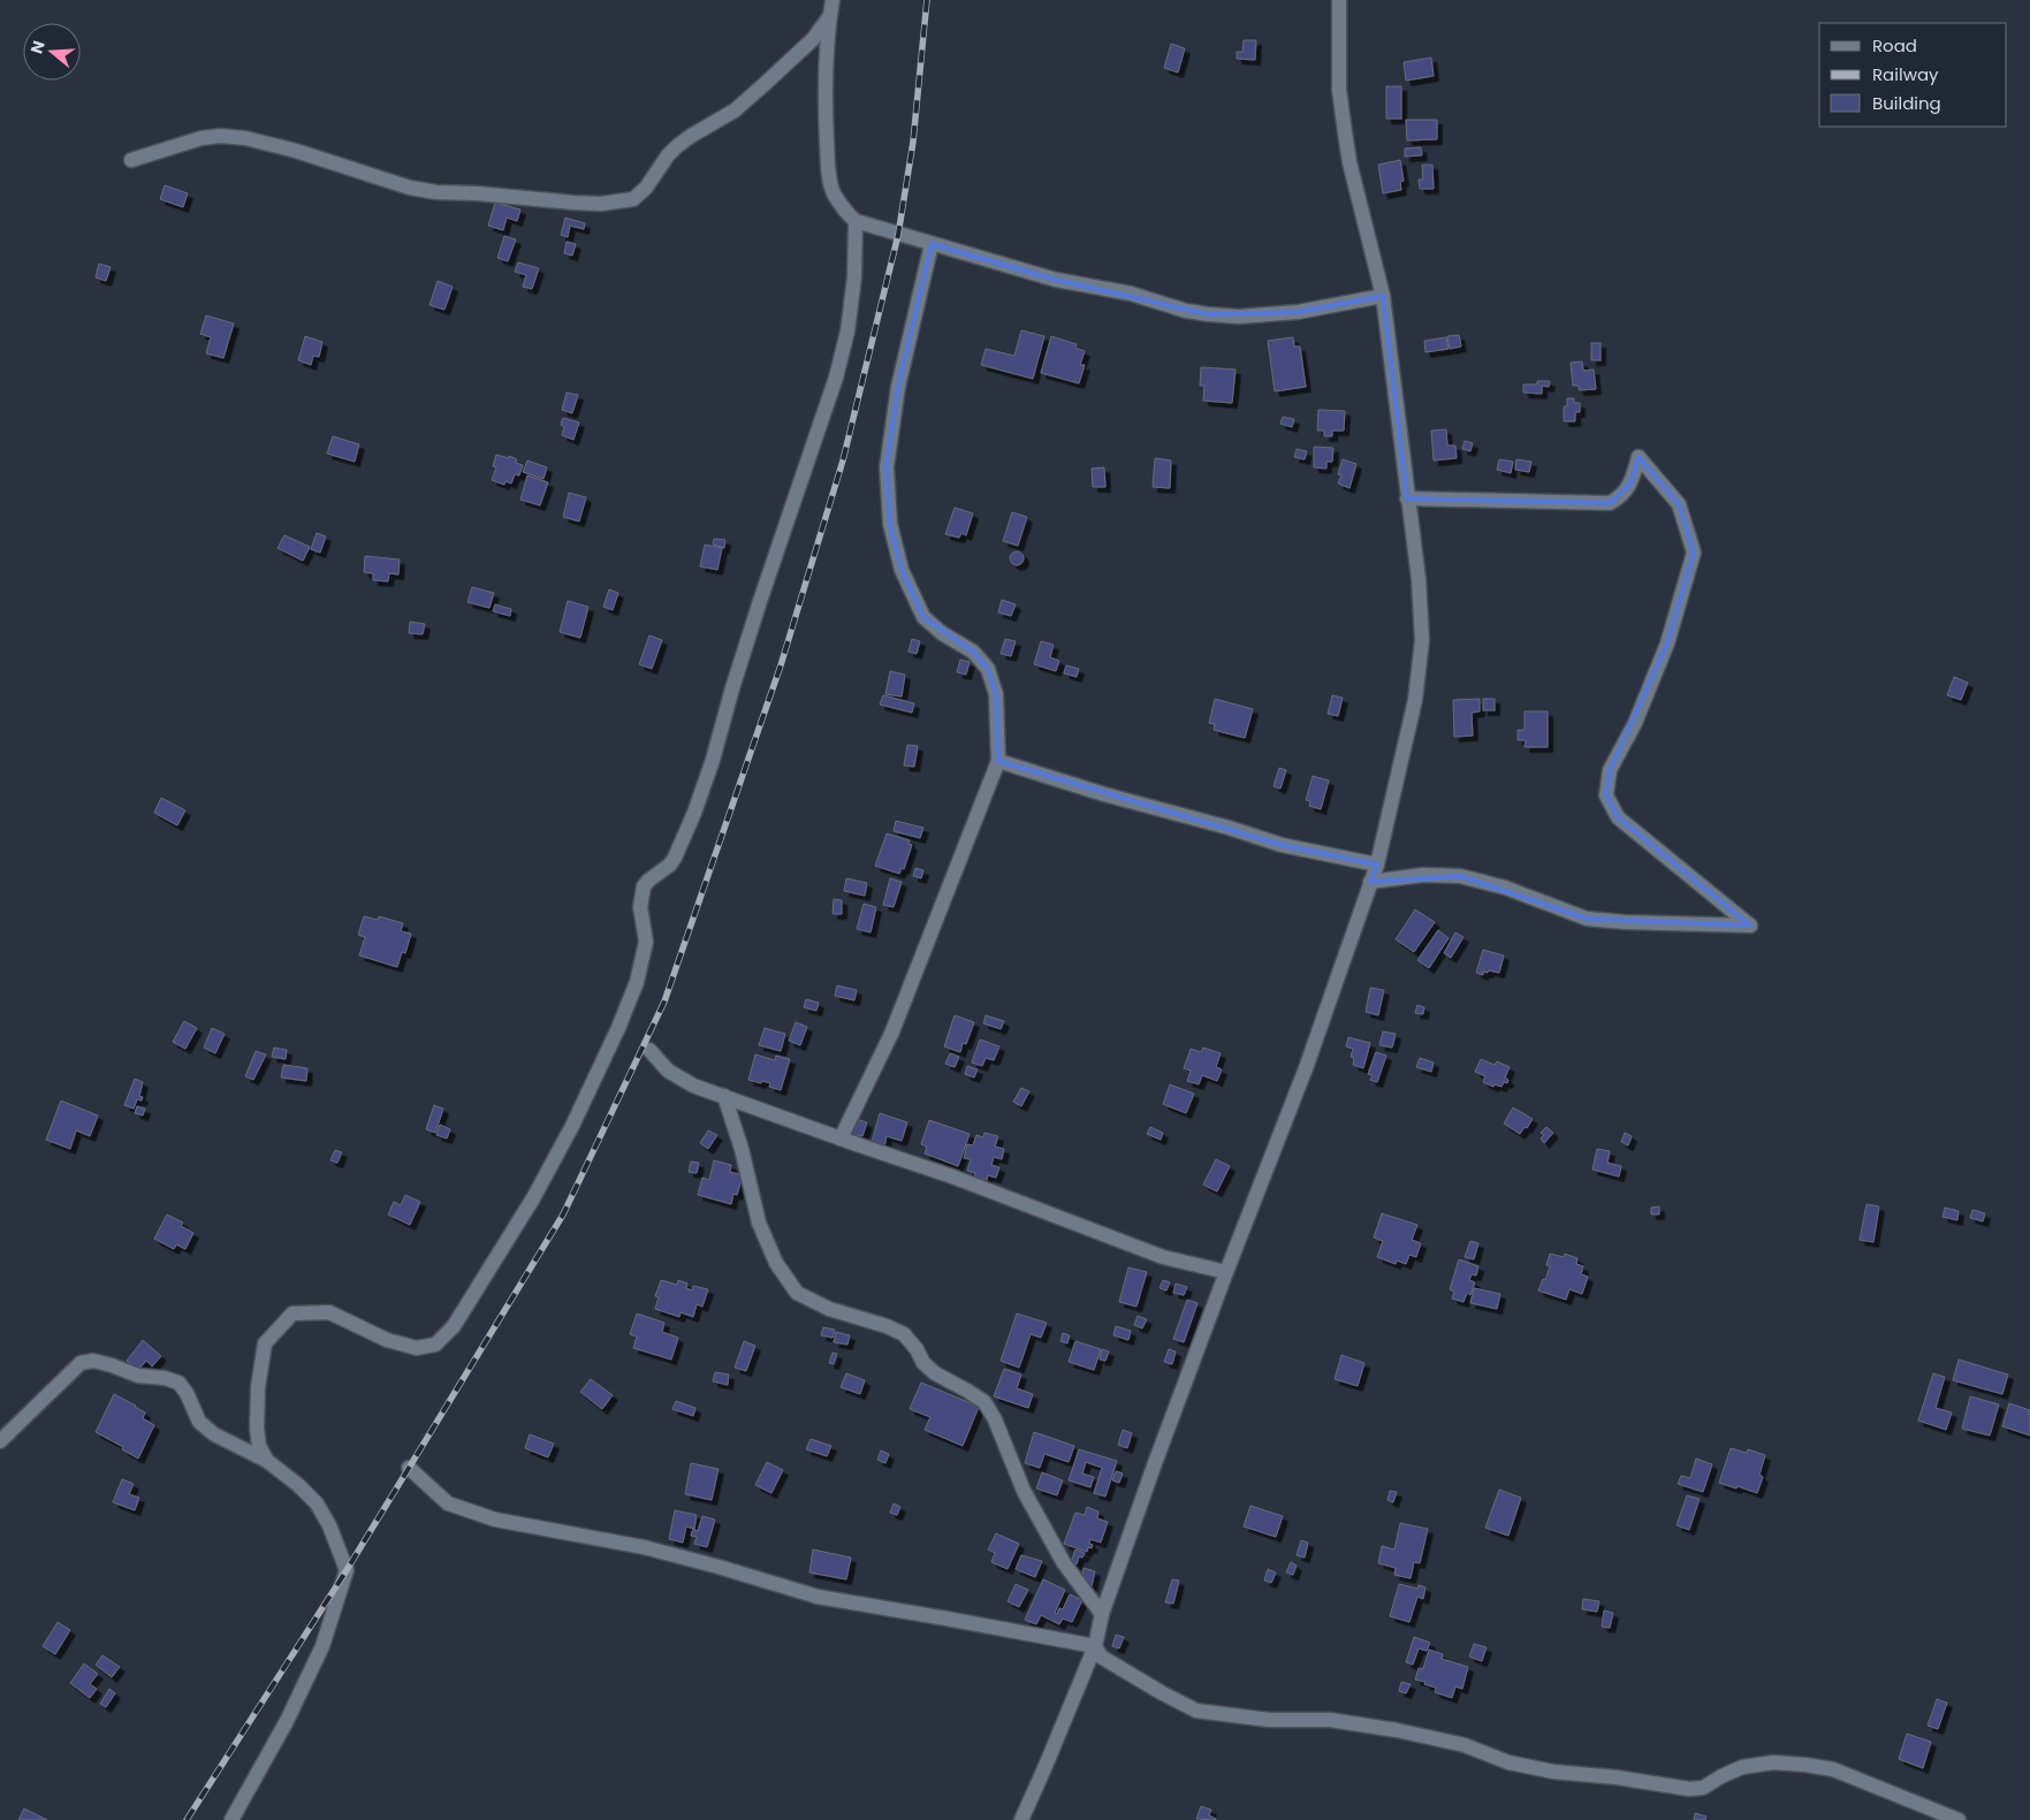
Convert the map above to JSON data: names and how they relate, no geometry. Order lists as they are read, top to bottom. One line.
{"legend":["Road","Railway","Building"],"north":"left"}
